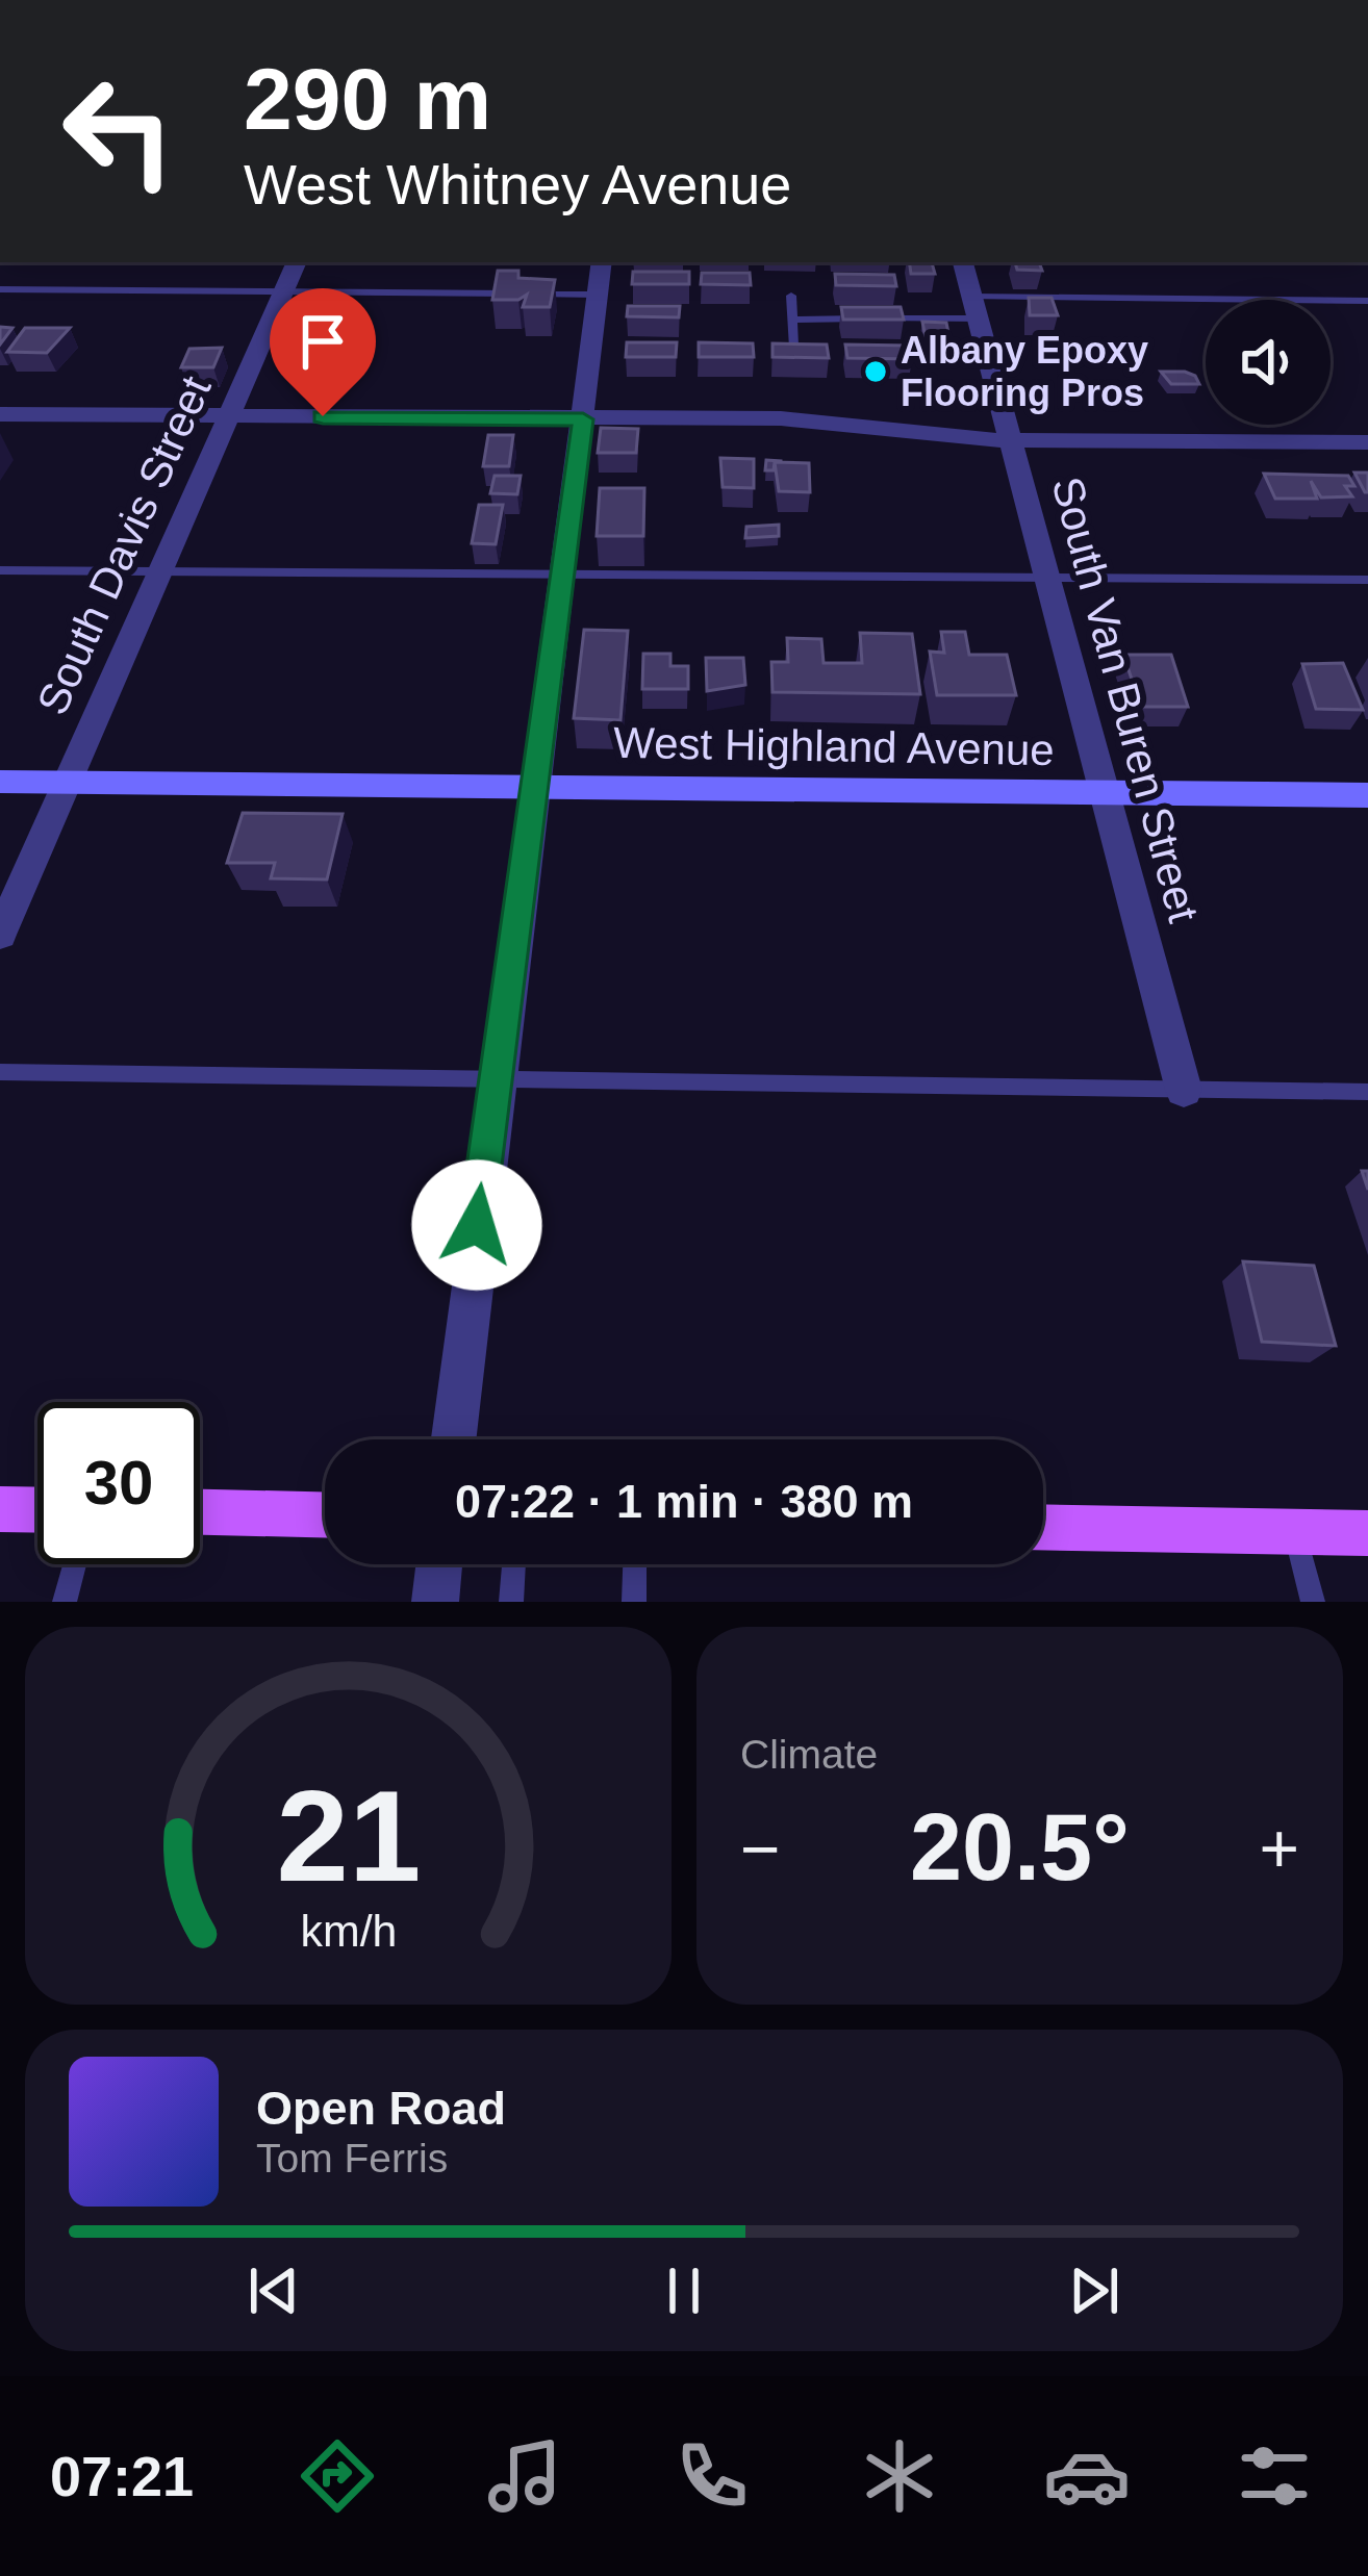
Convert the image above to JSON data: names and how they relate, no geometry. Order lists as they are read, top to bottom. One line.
{"streets":{"street":["South Davis Street","South Van Buren Street","West Highland Avenue"]},"crossings":[["South Davis Street","West Highland Avenue"],["South Van Buren Street","West Highland Avenue"]],"places":["Albany Epoxy Flooring Pros"],"page":{"turn":["290 m","West Whitney Avenue"],"limit":"30","trip":"07:22 · 1 min · 380 m","tile":"Climate","heat":["−","20.5°","+"],"song":["Open Road","Tom Ferris"],"tabs":"07:21","gauge":["21","km/h"]}}
